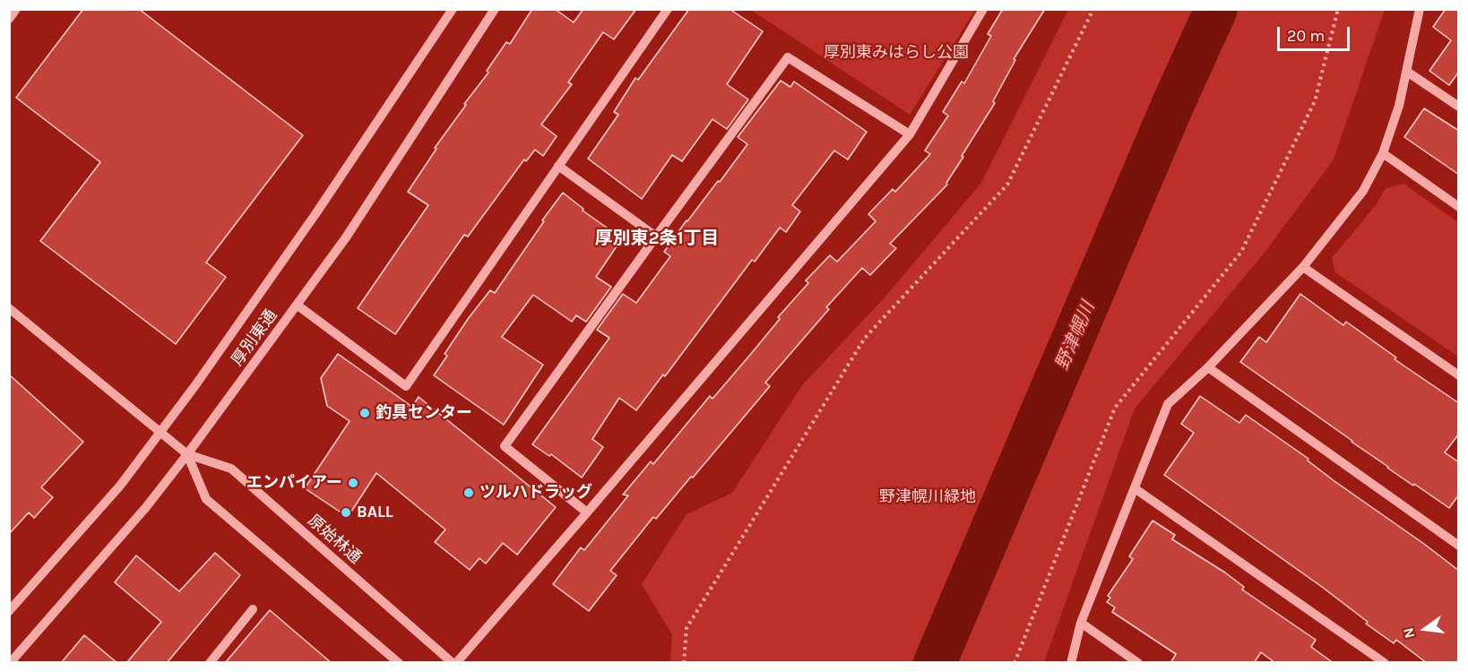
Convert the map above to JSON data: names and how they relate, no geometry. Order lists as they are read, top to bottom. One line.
{"streets":{"street":["厚別東通","原始林通"]},"crossings":[["厚別東通","原始林通"]],"districts":["厚別東2条1丁目"],"water":["野津幌川"],"parks":["厚別東みはらし公園","野津幌川緑地"],"places":["釣具センター","エンパイアー","ツルハドラッグ","BALL"],"scale_bar":"20 m","north":"left"}
